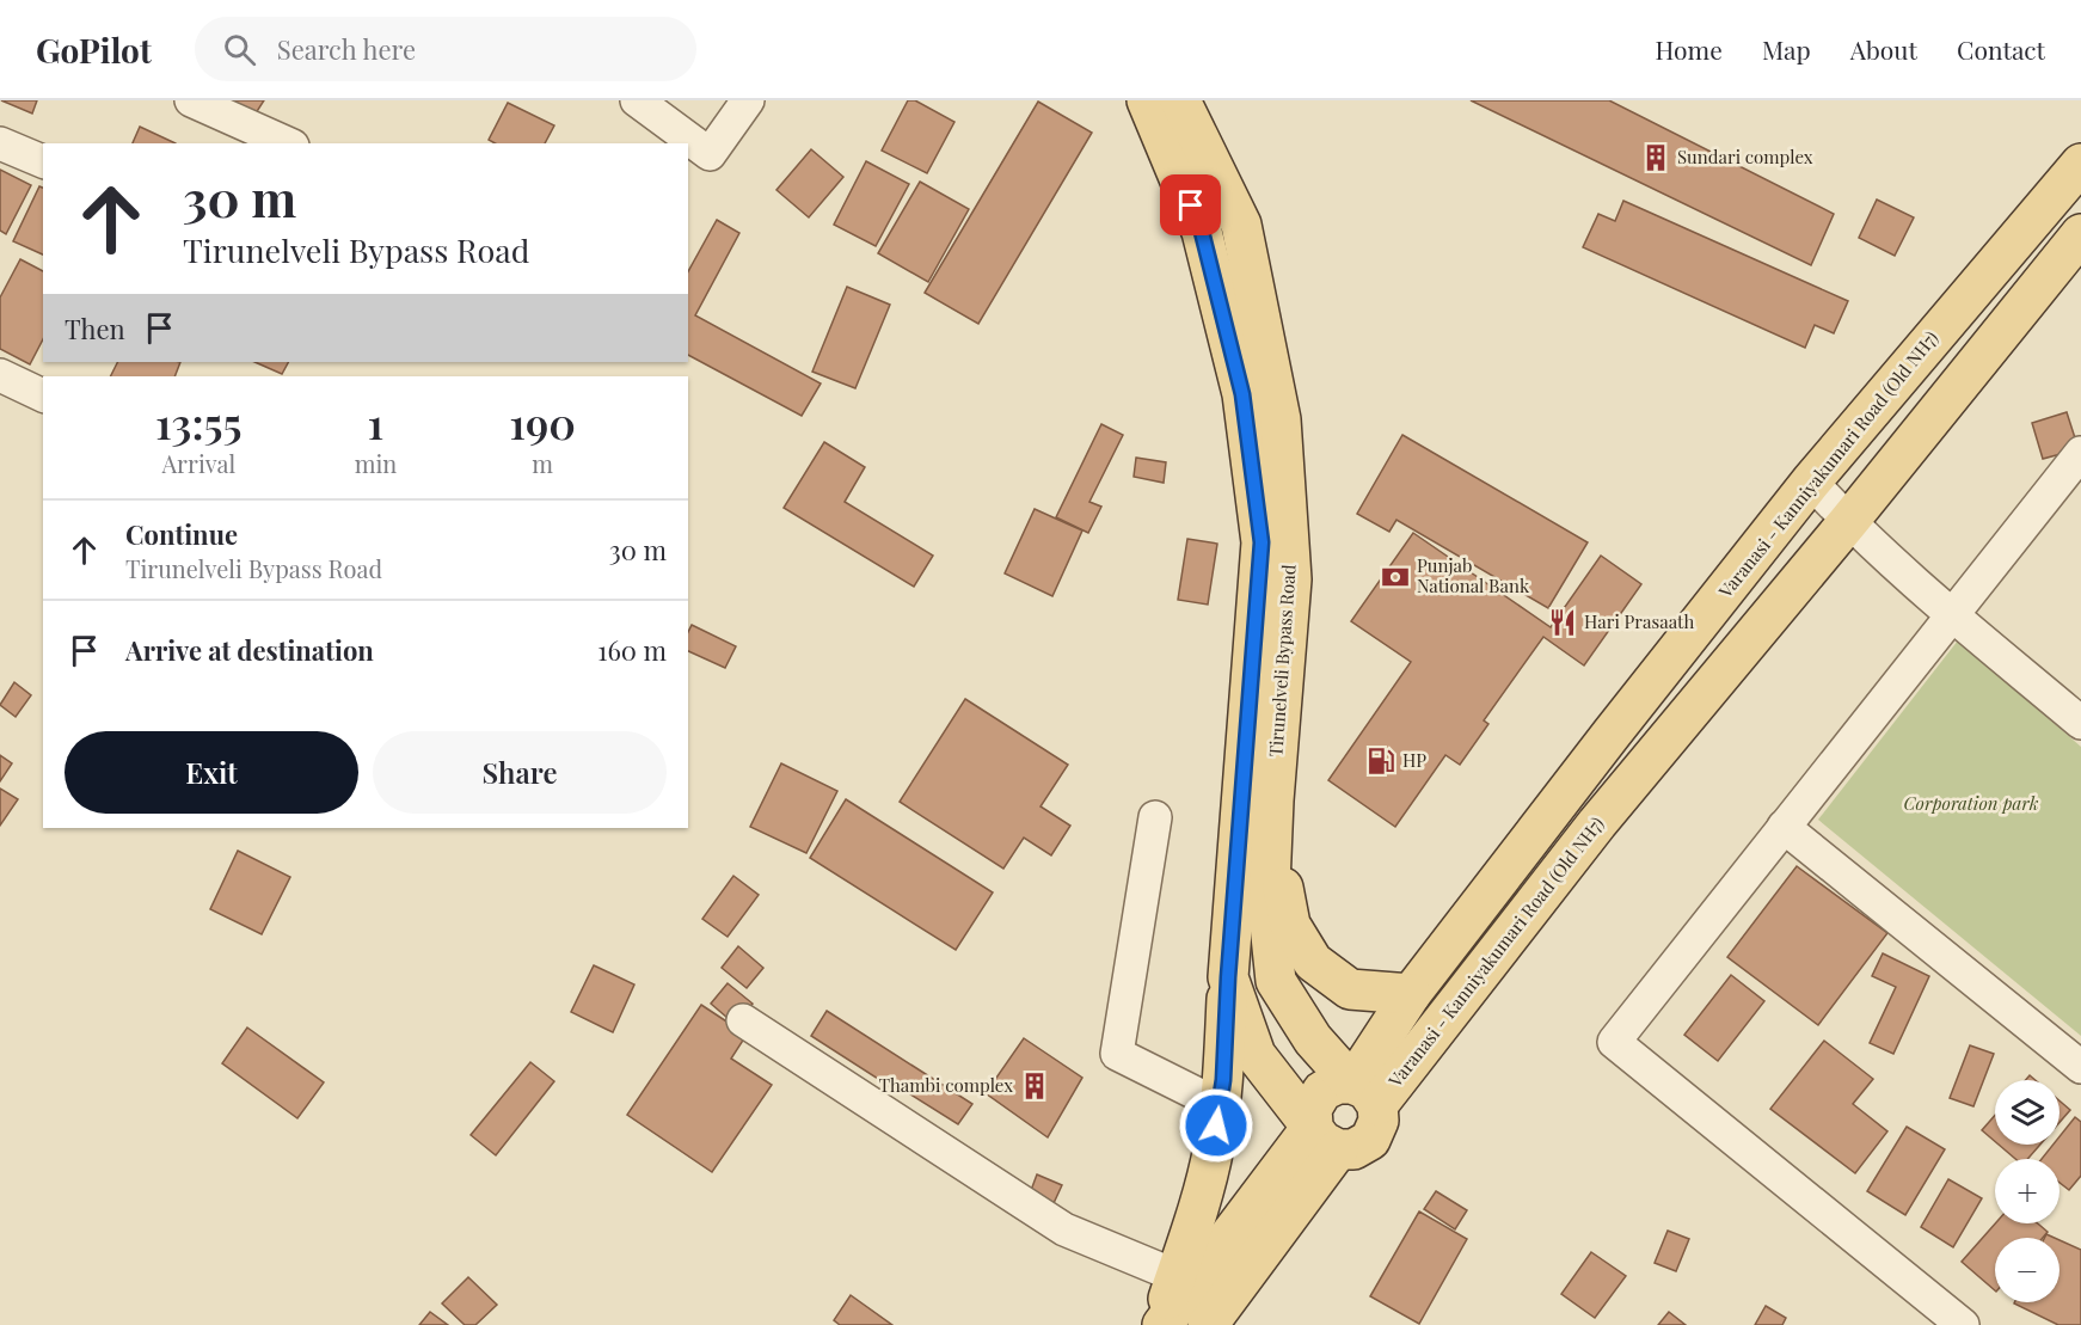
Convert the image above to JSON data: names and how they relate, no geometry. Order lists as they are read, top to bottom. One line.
{"streets":{"main road":["Varanasi - Kanniyakumari Road (Old NH7)","Tirunelveli Bypass Road"]},"crossings":[["Varanasi - Kanniyakumari Road (Old NH7)","Tirunelveli Bypass Road"]],"parks":["Corporation park"],"places":{"building":["Sundari complex","Thambi complex"],"bank":["Punjab National Bank"],"restaurant":["Hari Prasaath"],"fuel station":["HP"]},"page":{"header":"GoPilot","search":"Search here","nav":["Home","Map","About","Contact"],"turn":["30 m","Tirunelveli Bypass Road"],"then":"Then","eta":["13:55","Arrival","1","min","190","m"],"list":[{"name":"Continue","note":"Tirunelveli Bypass Road","value":"30 m"},{"name":"Arrive at destination","value":"160 m"}],"buttons":["Exit","Share"],"map_buttons":["+","−"]}}
